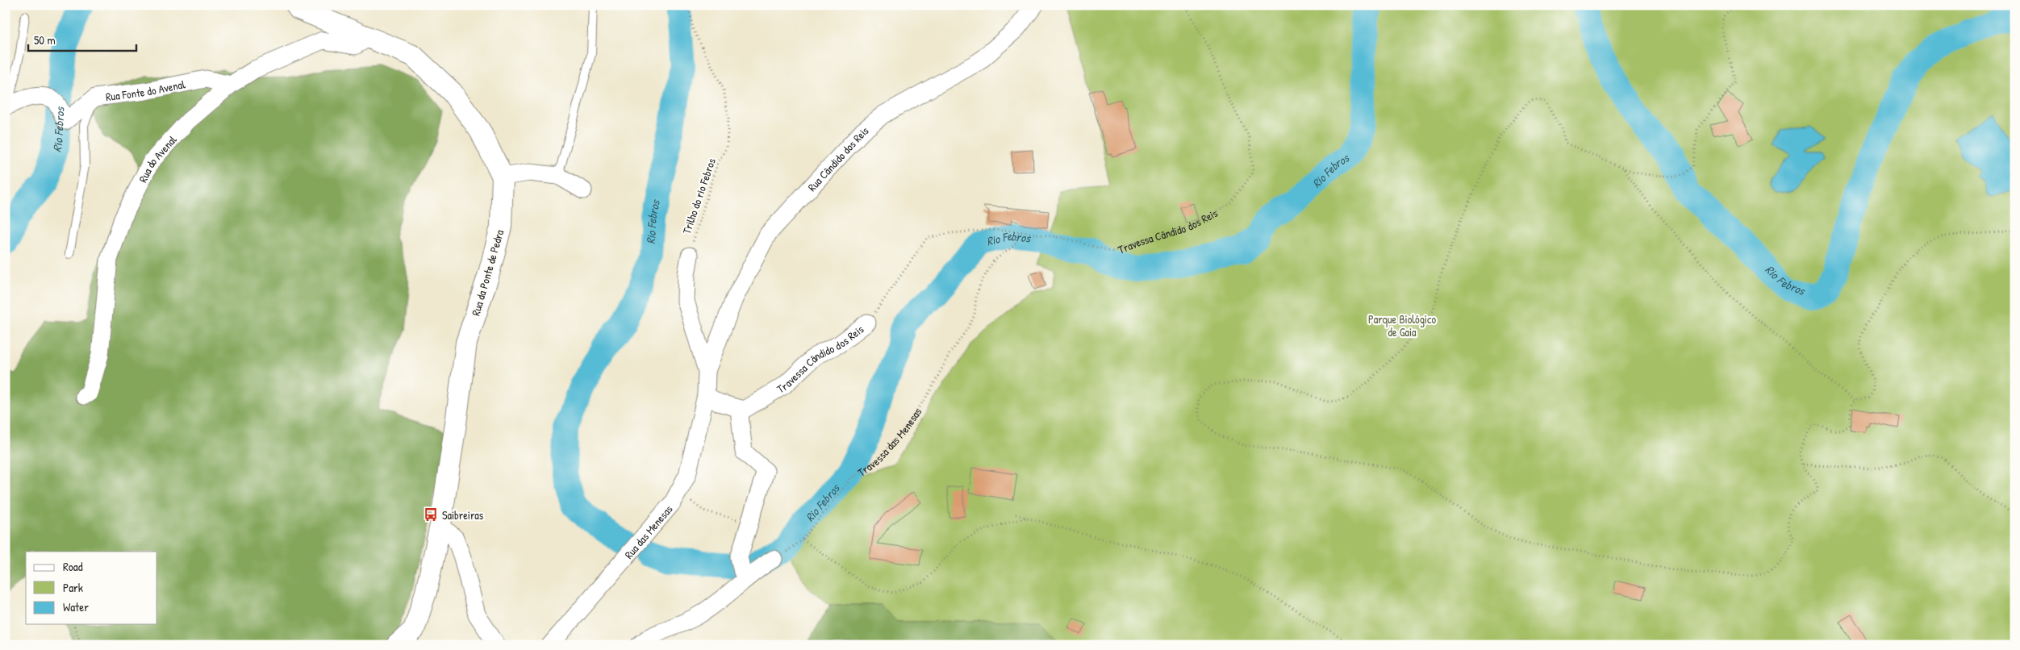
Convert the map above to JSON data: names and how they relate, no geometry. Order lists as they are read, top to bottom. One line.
{"streets":{"street":["Rua Fonte do Avenal","Rua do Avenal","Rua Cândido dos Reis","Travessa Cândido dos Reis","Rua da Ponte de Pedra","Rua das Menesas"],"path":["Trilho do rio Febros","Travessa das Menesas"]},"crossings":[["Rua Fonte do Avenal","Rua do Avenal"],["Rua do Avenal","Rua da Ponte de Pedra"],["Rua Cândido dos Reis","Trilho do rio Febros"],["Rua Cândido dos Reis","Rua das Menesas"],["Travessa Cândido dos Reis","Travessa das Menesas"]],"water":["Rio Febros"],"parks":["Parque Biológico de Gaia"],"places":{"bus stop":["Saibreiras"]},"legend":["Road","Park","Water"],"scale_bar":"50 m"}
